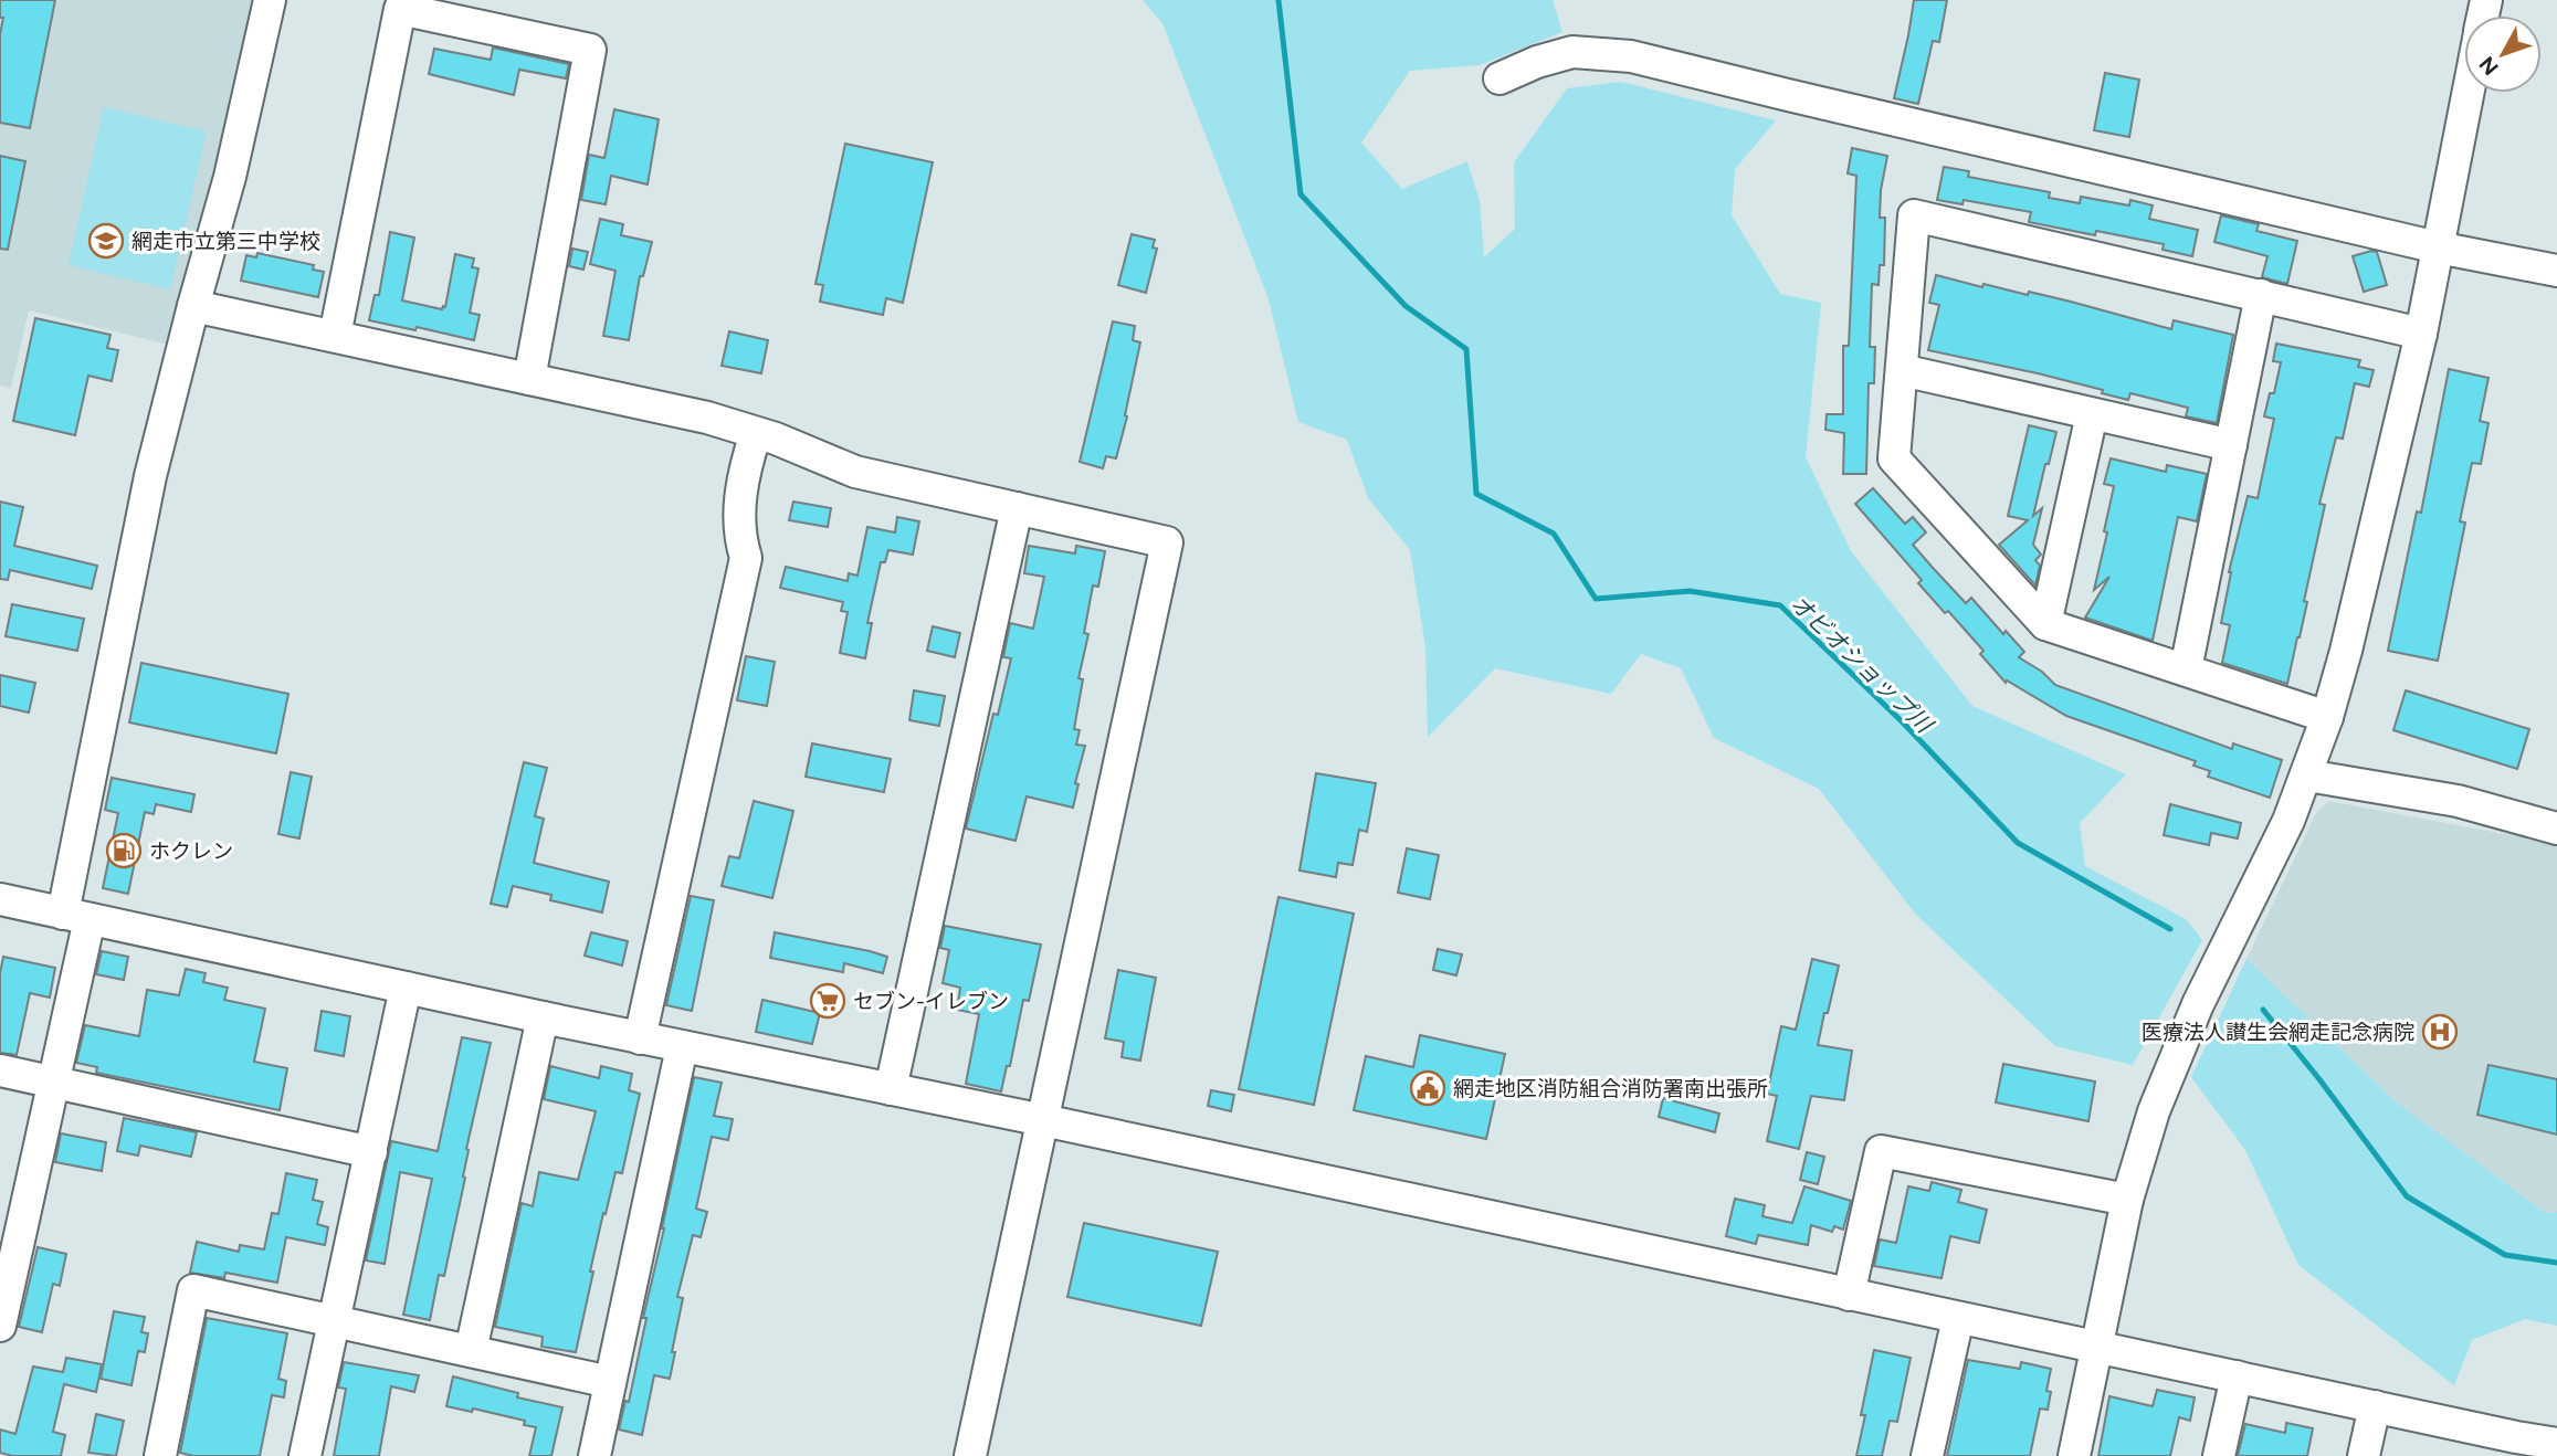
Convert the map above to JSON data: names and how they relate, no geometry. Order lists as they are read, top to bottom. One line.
{"water":["オビオショップ川"],"places":{"school or university":["網走市立第三中学校"],"fuel station":["ホクレン"],"supermarket":["セブン-イレブン"],"hospital":["医療法人讃生会網走記念病院"],"public building":["網走地区消防組合消防署南出張所"]},"north":"bottom left"}
